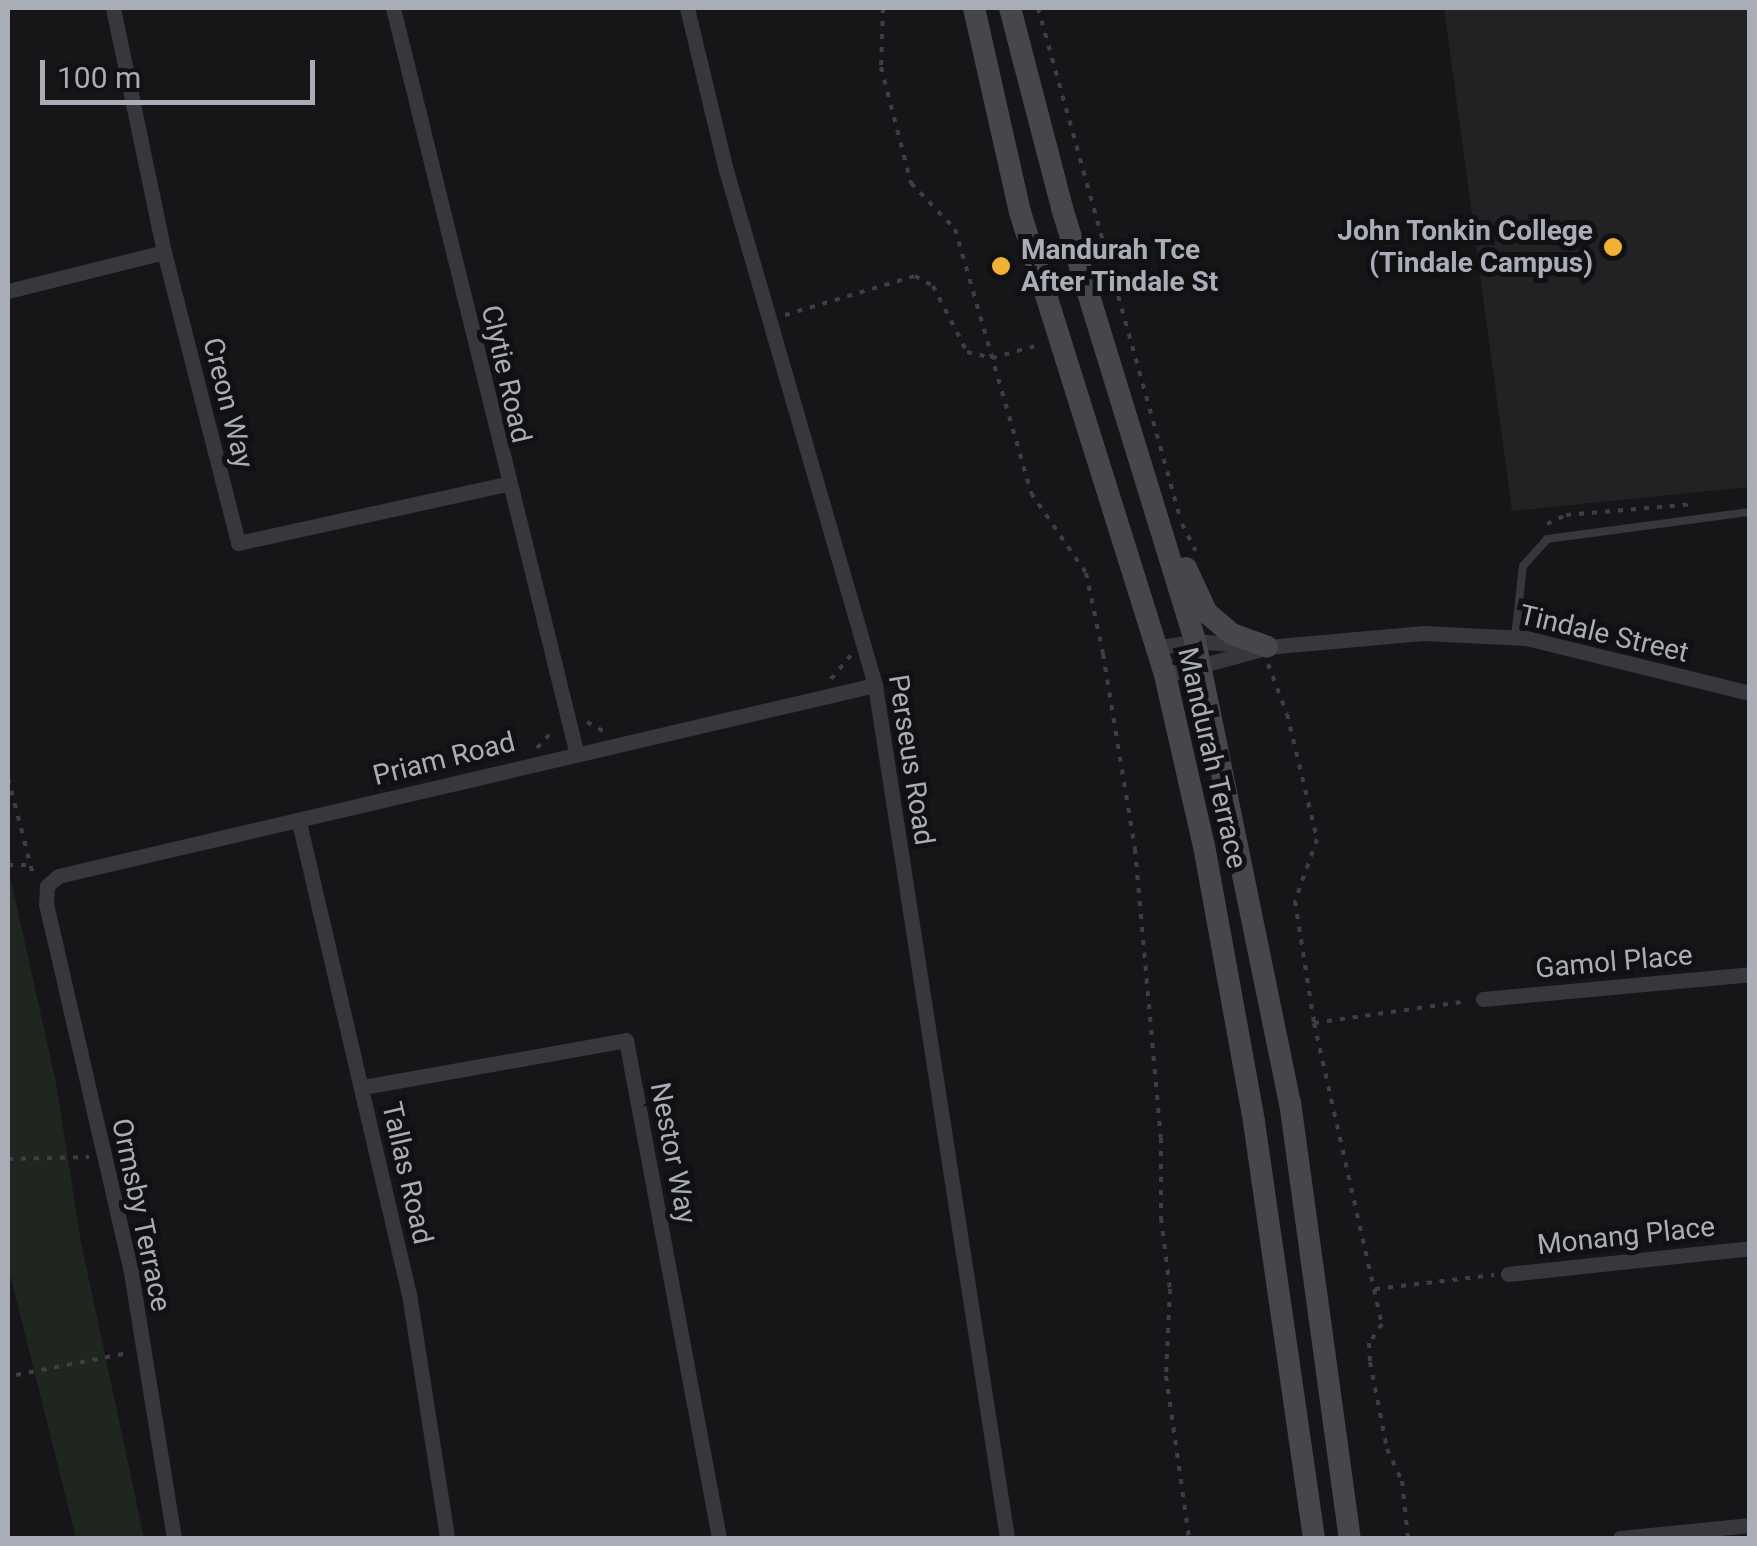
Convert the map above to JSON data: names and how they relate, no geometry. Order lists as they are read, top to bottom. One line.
{"streets":{"main road":["Mandurah Terrace"],"street":["Clytie Road","Creon Way","Tindale Street","Priam Road","Perseus Road","Gamol Place","Nestor Way","Tallas Road","Ormsby Terrace","Monang Place"]},"crossings":[["Clytie Road","Creon Way"],["Clytie Road","Priam Road"],["Tindale Street","Mandurah Terrace"],["Priam Road","Perseus Road"],["Priam Road","Tallas Road"],["Priam Road","Ormsby Terrace"],["Nestor Way","Tallas Road"]],"places":["John Tonkin College (Tindale Campus)","Mandurah Tce After Tindale St"],"scale_bar":"100 m"}
